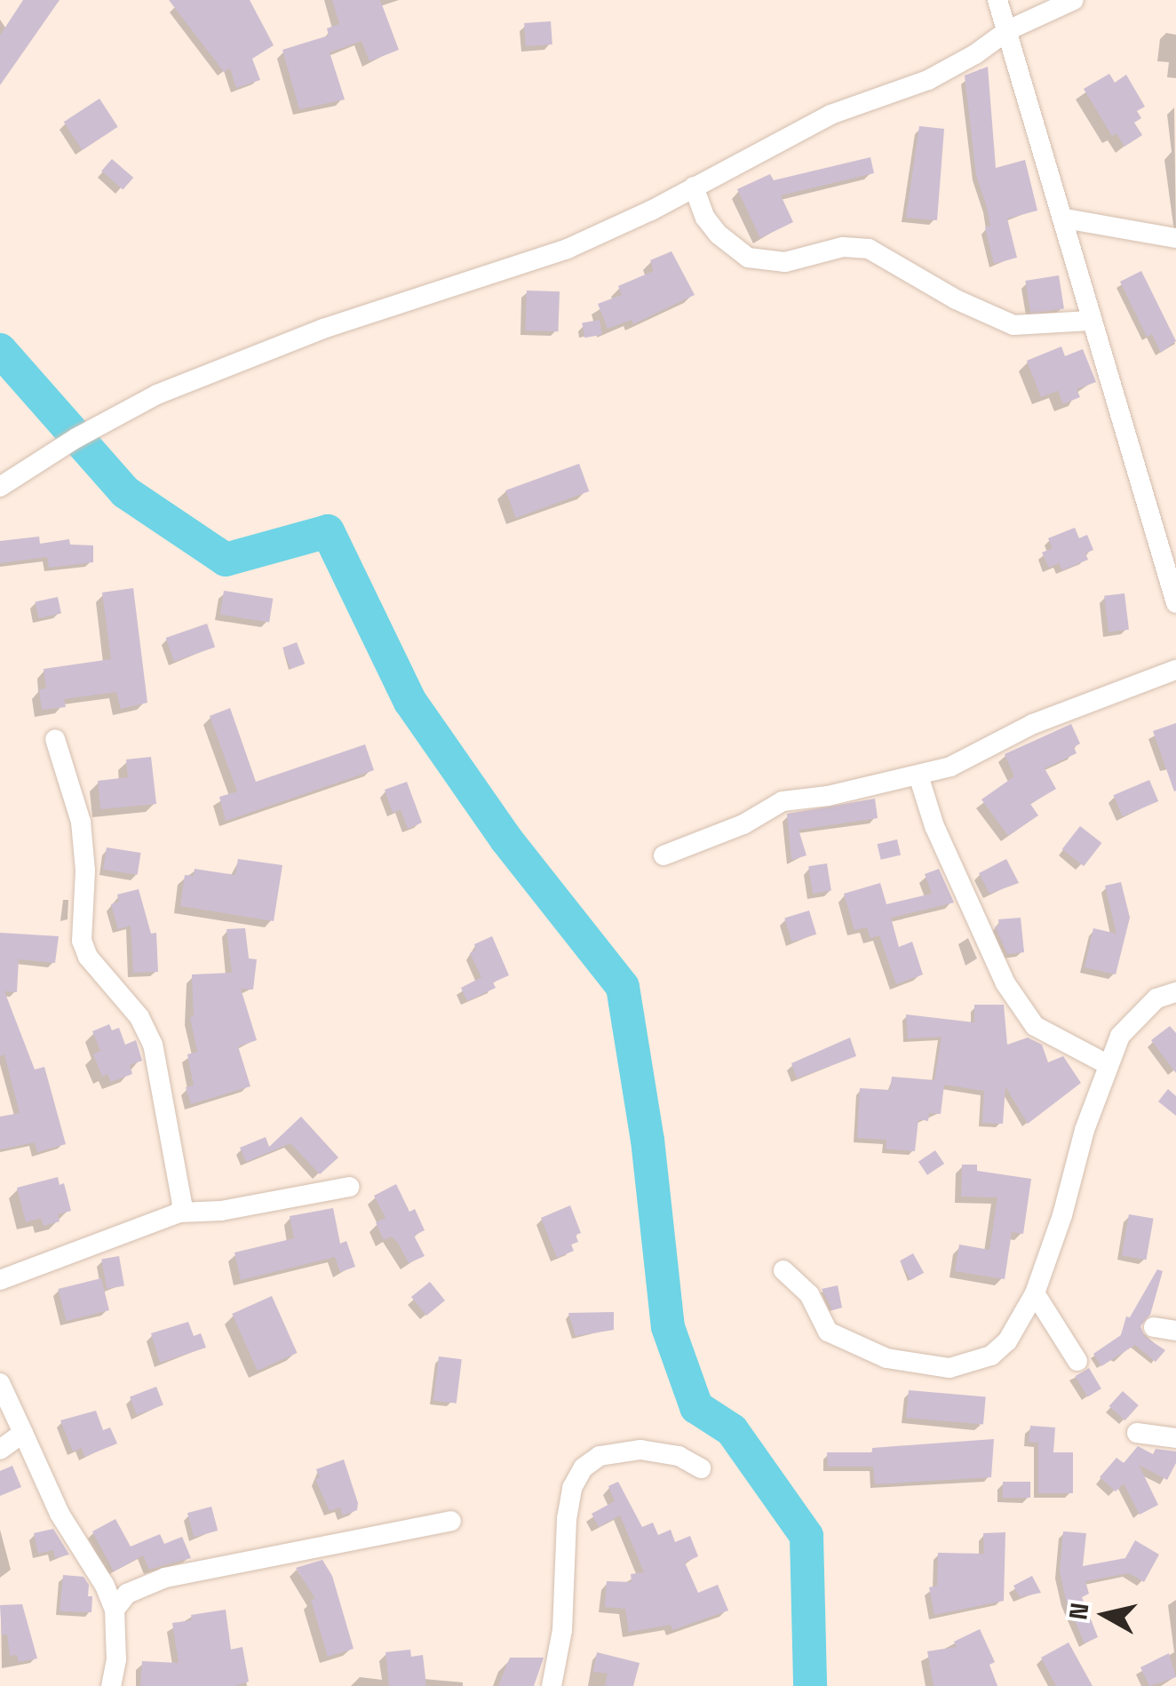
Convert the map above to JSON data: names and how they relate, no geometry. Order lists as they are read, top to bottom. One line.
{"north":"left"}
